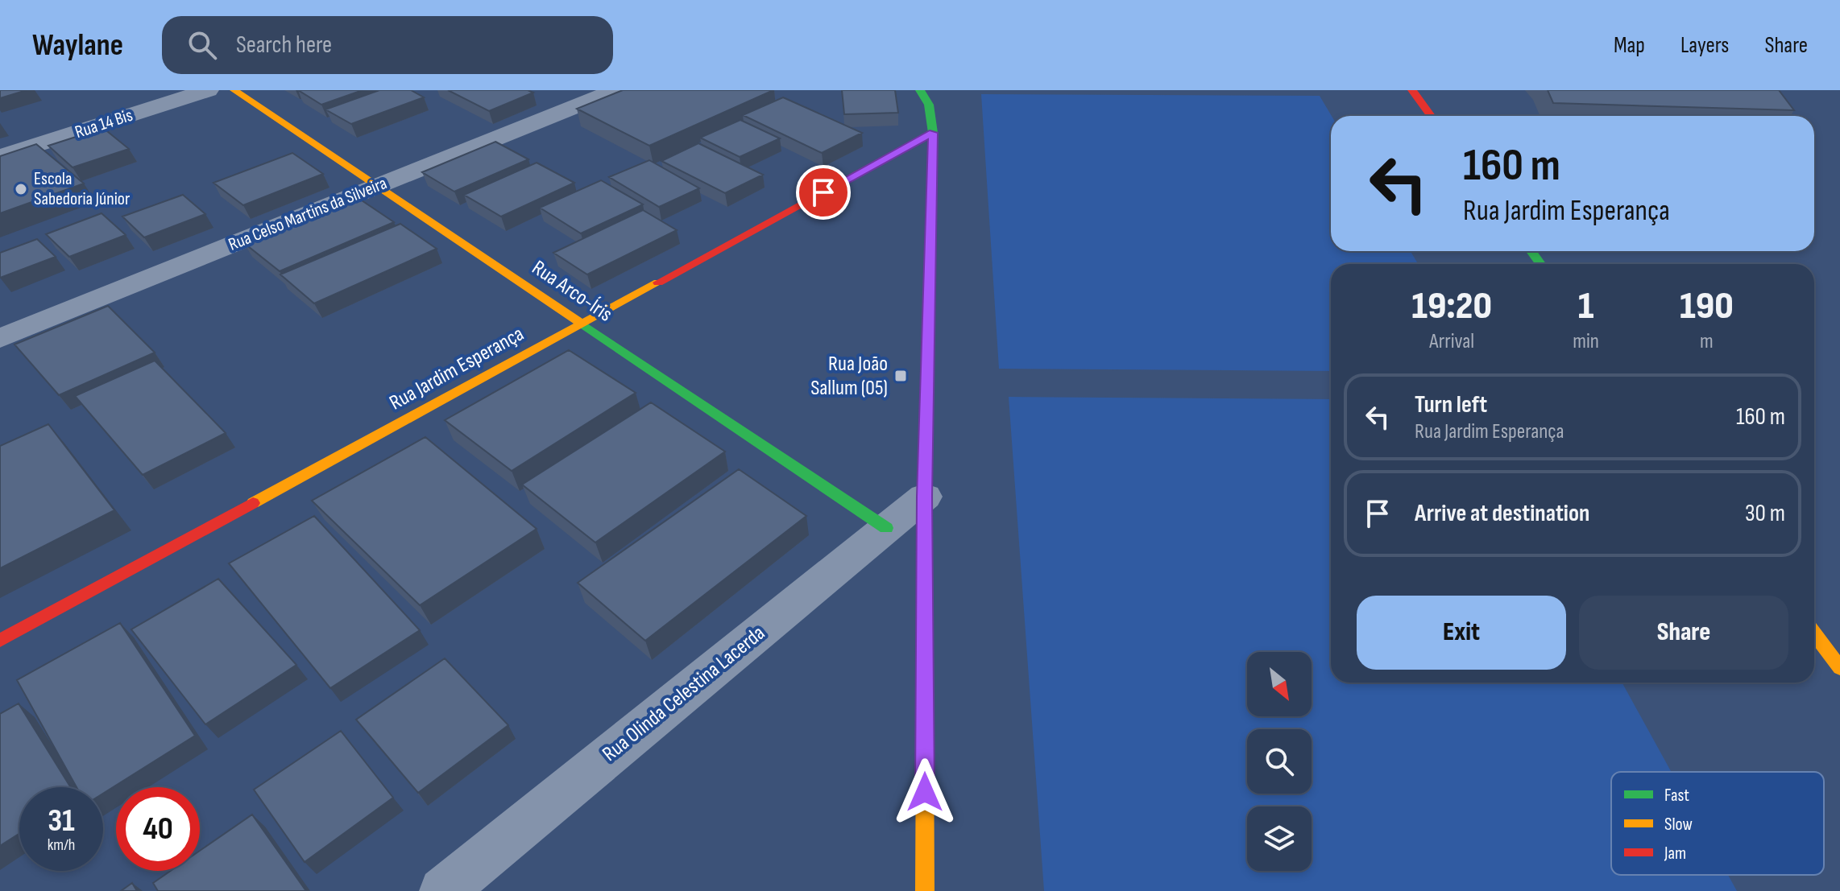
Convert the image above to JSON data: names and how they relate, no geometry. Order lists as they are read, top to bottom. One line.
{"streets":{"street":["Rua 14 Bis","Rua Celso Martins da Silveira","Rua Arco-Íris","Rua Jardim Esperança","Rua Olinda Celestina Lacerda"]},"crossings":[["Rua Celso Martins da Silveira","Rua Arco-Íris"],["Rua Arco-Íris","Rua Jardim Esperança"],["Rua Arco-Íris","Rua Olinda Celestina Lacerda"]],"places":{"other":["Escola Sabedoria Júnior"],"transit":["Rua João Sallum (05)"]},"legend":["Fast","Slow","Jam"],"north":"bottom right","page":{"header":"Waylane","search":"Search here","nav":["Map","Layers","Share"],"turn":["160 m","Rua Jardim Esperança"],"eta":["19:20","Arrival","1","min","190","m"],"list":[{"name":"Turn left","note":"Rua Jardim Esperança","value":"160 m"},{"name":"Arrive at destination","value":"30 m"}],"buttons":["Exit","Share"],"speed":"31 km/h","limit":"40"}}
